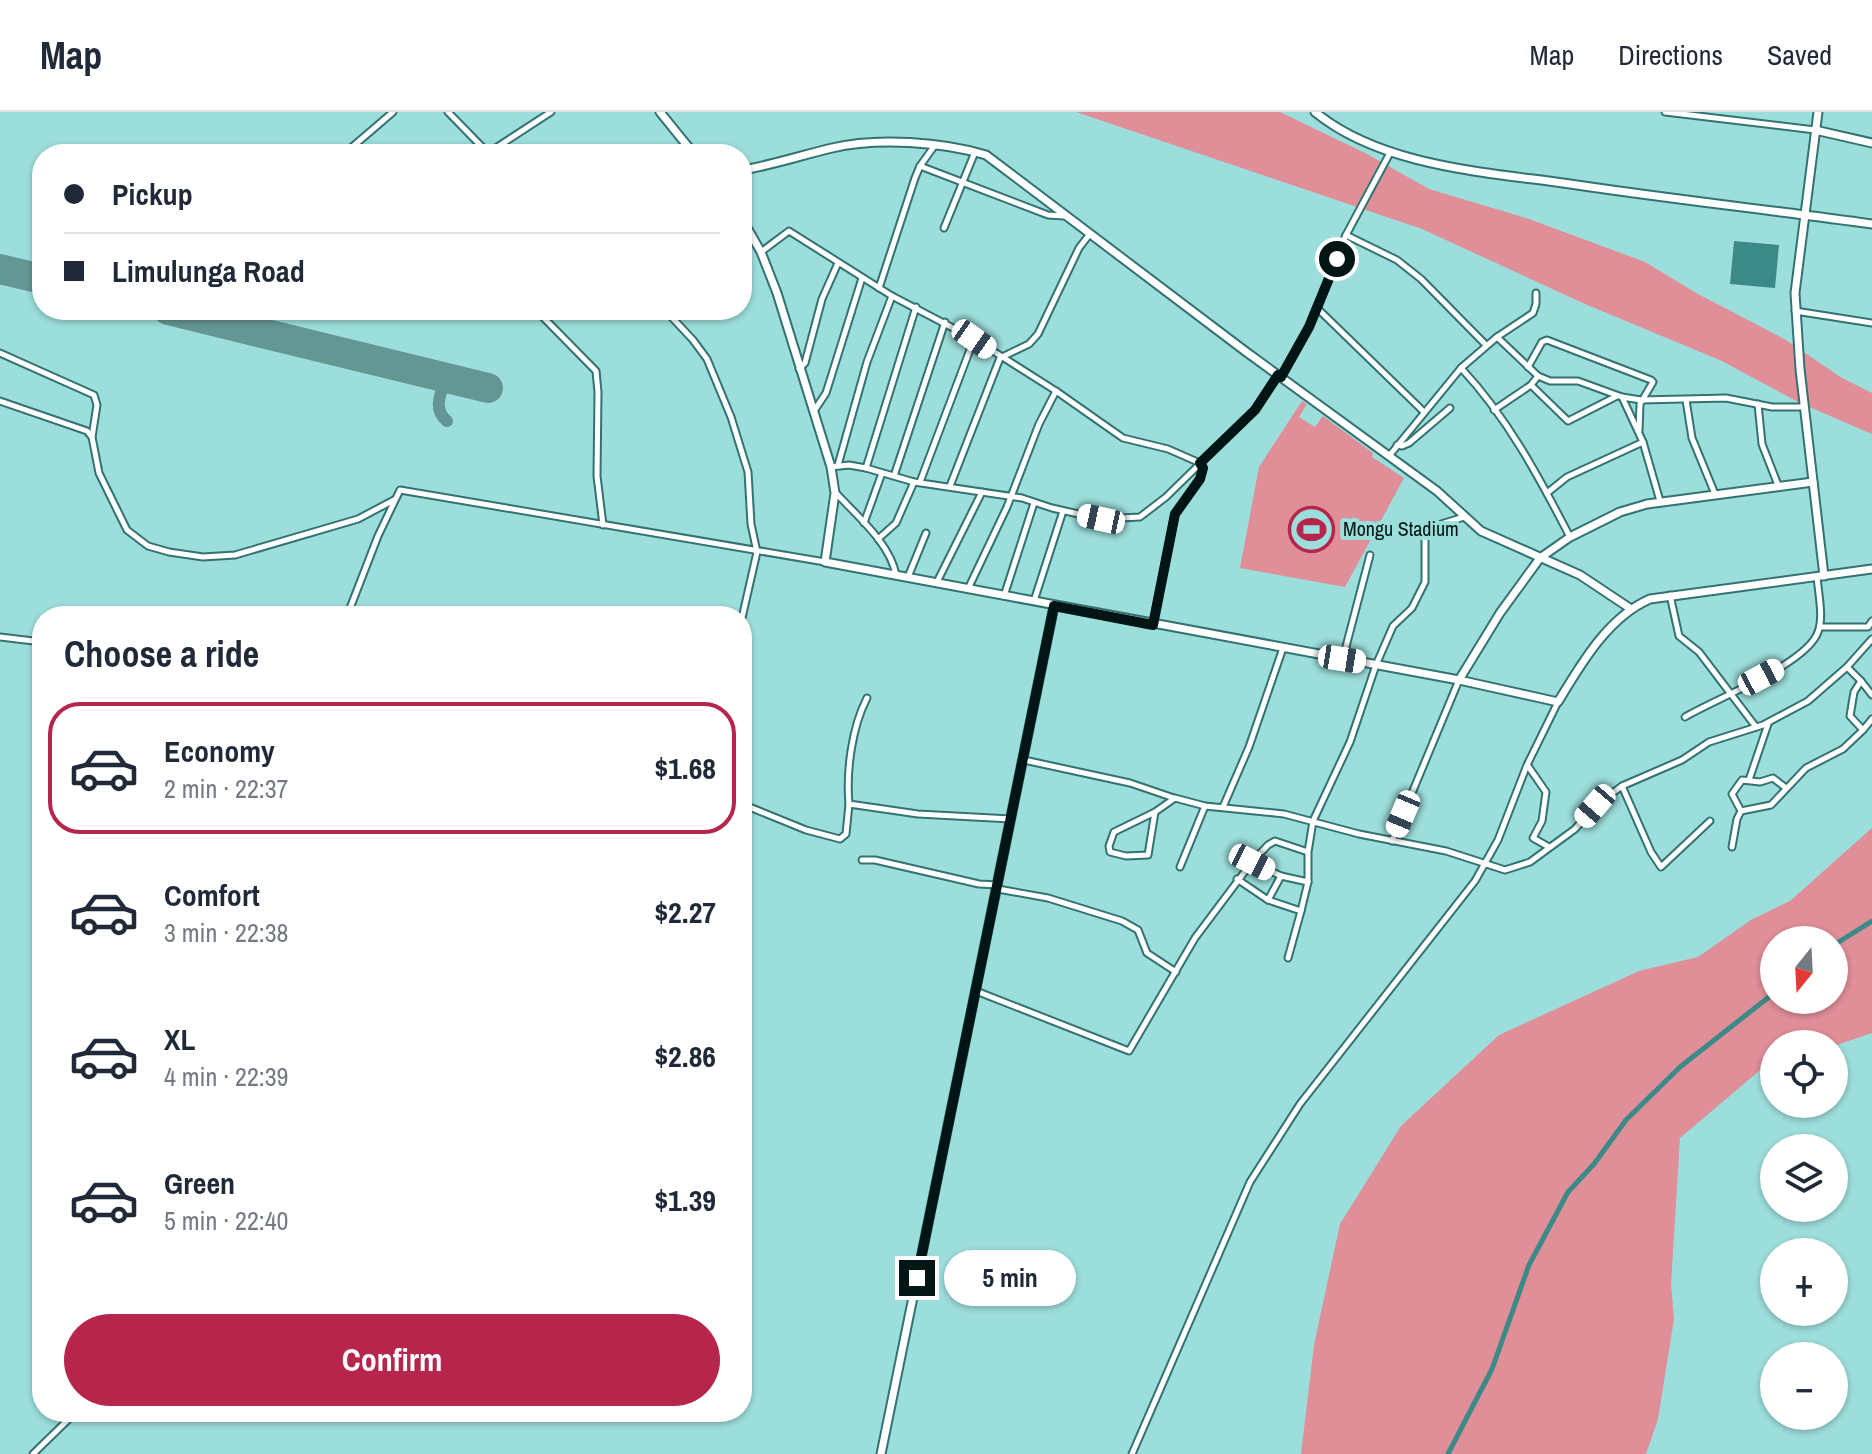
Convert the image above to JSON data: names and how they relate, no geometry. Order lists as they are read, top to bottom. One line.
{"places":{"sports":["Mongu Stadium"]},"north":"bottom","page":{"header":"Map","nav":["Map","Directions","Saved"],"banner":["Pickup","Limulunga Road"],"heading":"Choose a ride","list":[{"name":"Economy","note":"2 min · 22:37","value":"$1.68"},{"name":"Comfort","note":"3 min · 22:38","value":"$2.27"},{"name":"XL","note":"4 min · 22:39","value":"$2.86"},{"name":"Green","note":"5 min · 22:40","value":"$1.39"}],"map_buttons":["+","−"],"bubble":"5 min","buttons":"Confirm"}}
